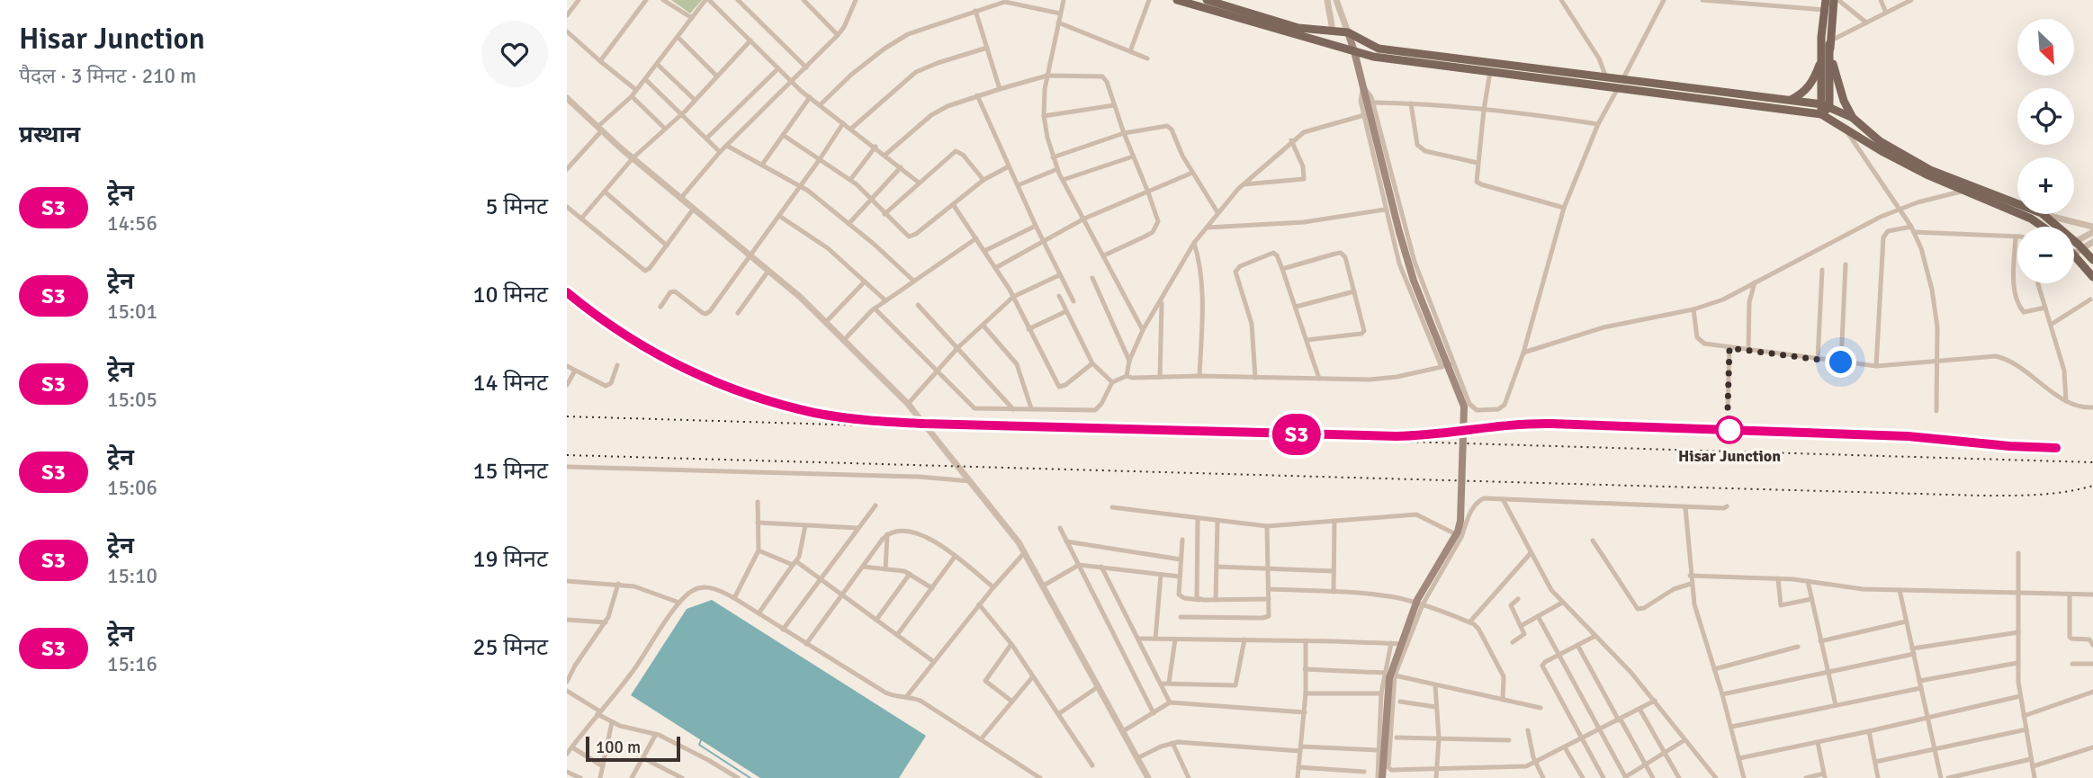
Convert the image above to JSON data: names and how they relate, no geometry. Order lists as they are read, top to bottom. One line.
{"places":["Hisar Junction"],"scale_bar":"100 m","north":"bottom right","page":{"heading":[["Hisar Junction","पैदल · 3 मिनट · 210 m"],"प्रस्थान"],"on_map":"S3","map_buttons":["+","−"],"list":[{"mark":"S3","name":"ट्रेन","note":"14:56","value":"5 मिनट"},{"mark":"S3","name":"ट्रेन","note":"15:01","value":"10 मिनट"},{"mark":"S3","name":"ट्रेन","note":"15:05","value":"14 मिनट"},{"mark":"S3","name":"ट्रेन","note":"15:06","value":"15 मिनट"},{"mark":"S3","name":"ट्रेन","note":"15:10","value":"19 मिनट"},{"mark":"S3","name":"ट्रेन","note":"15:16","value":"25 मिनट"}],"scale":"100 m"}}
